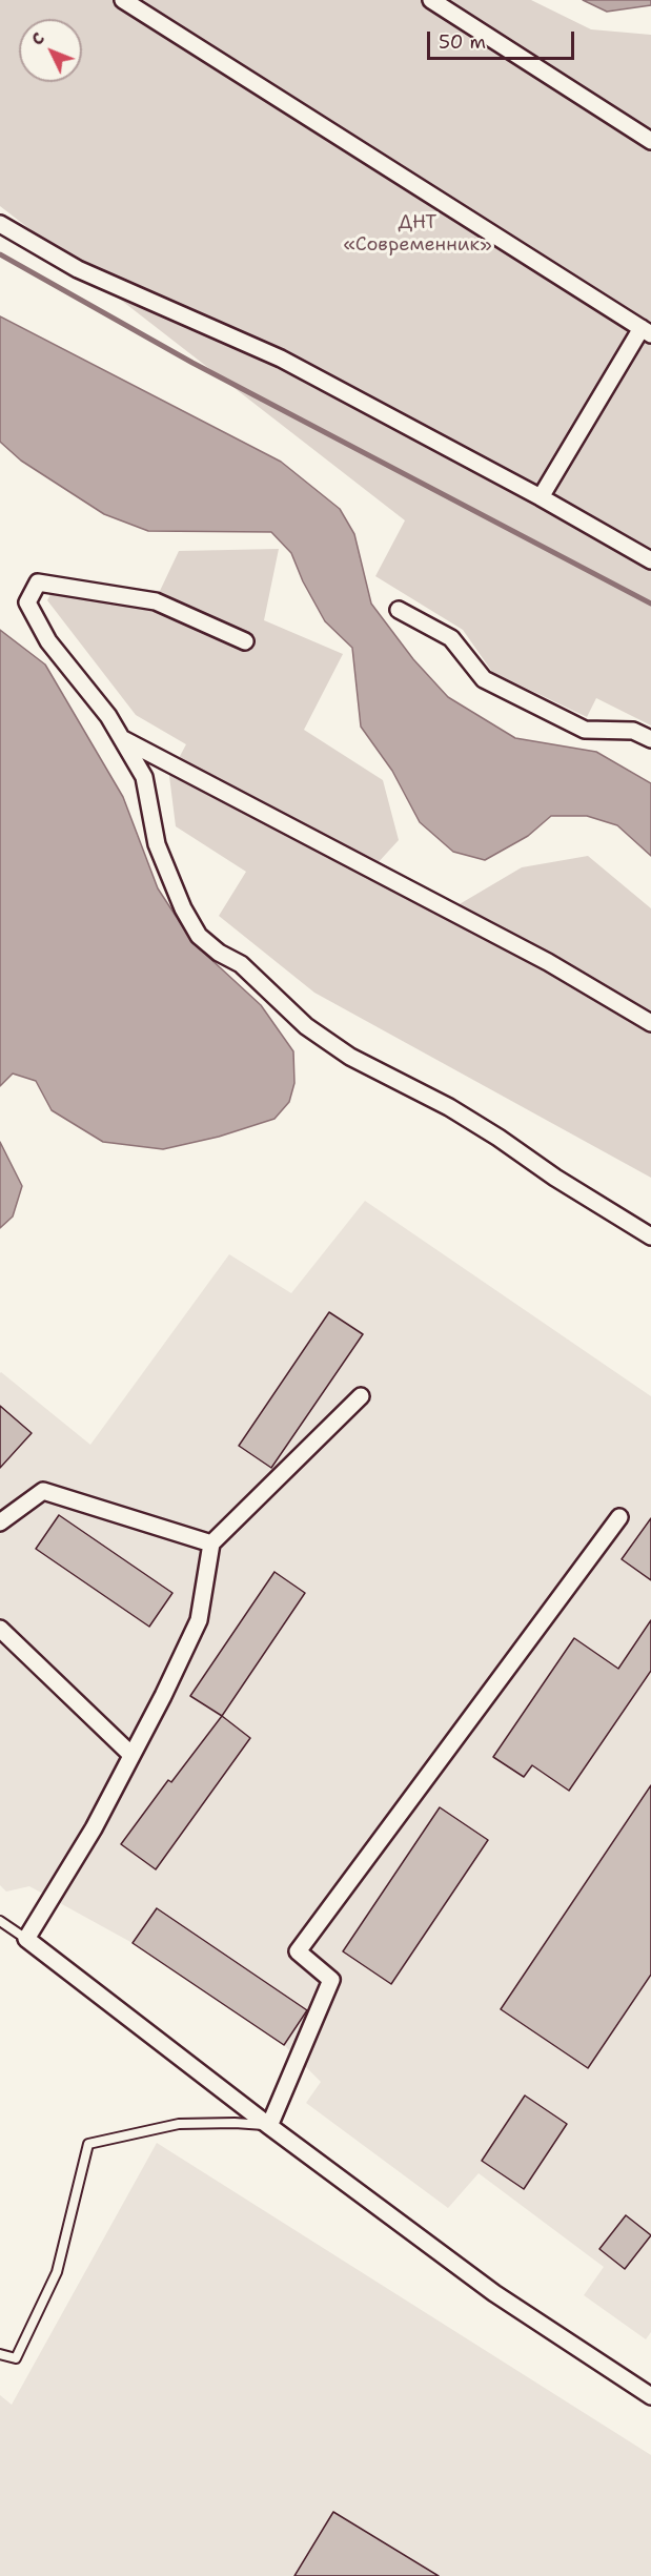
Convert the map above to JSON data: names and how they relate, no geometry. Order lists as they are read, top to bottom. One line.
{"parks":["ДНТ «Современник»"],"scale_bar":"50 m","north":"top left"}
